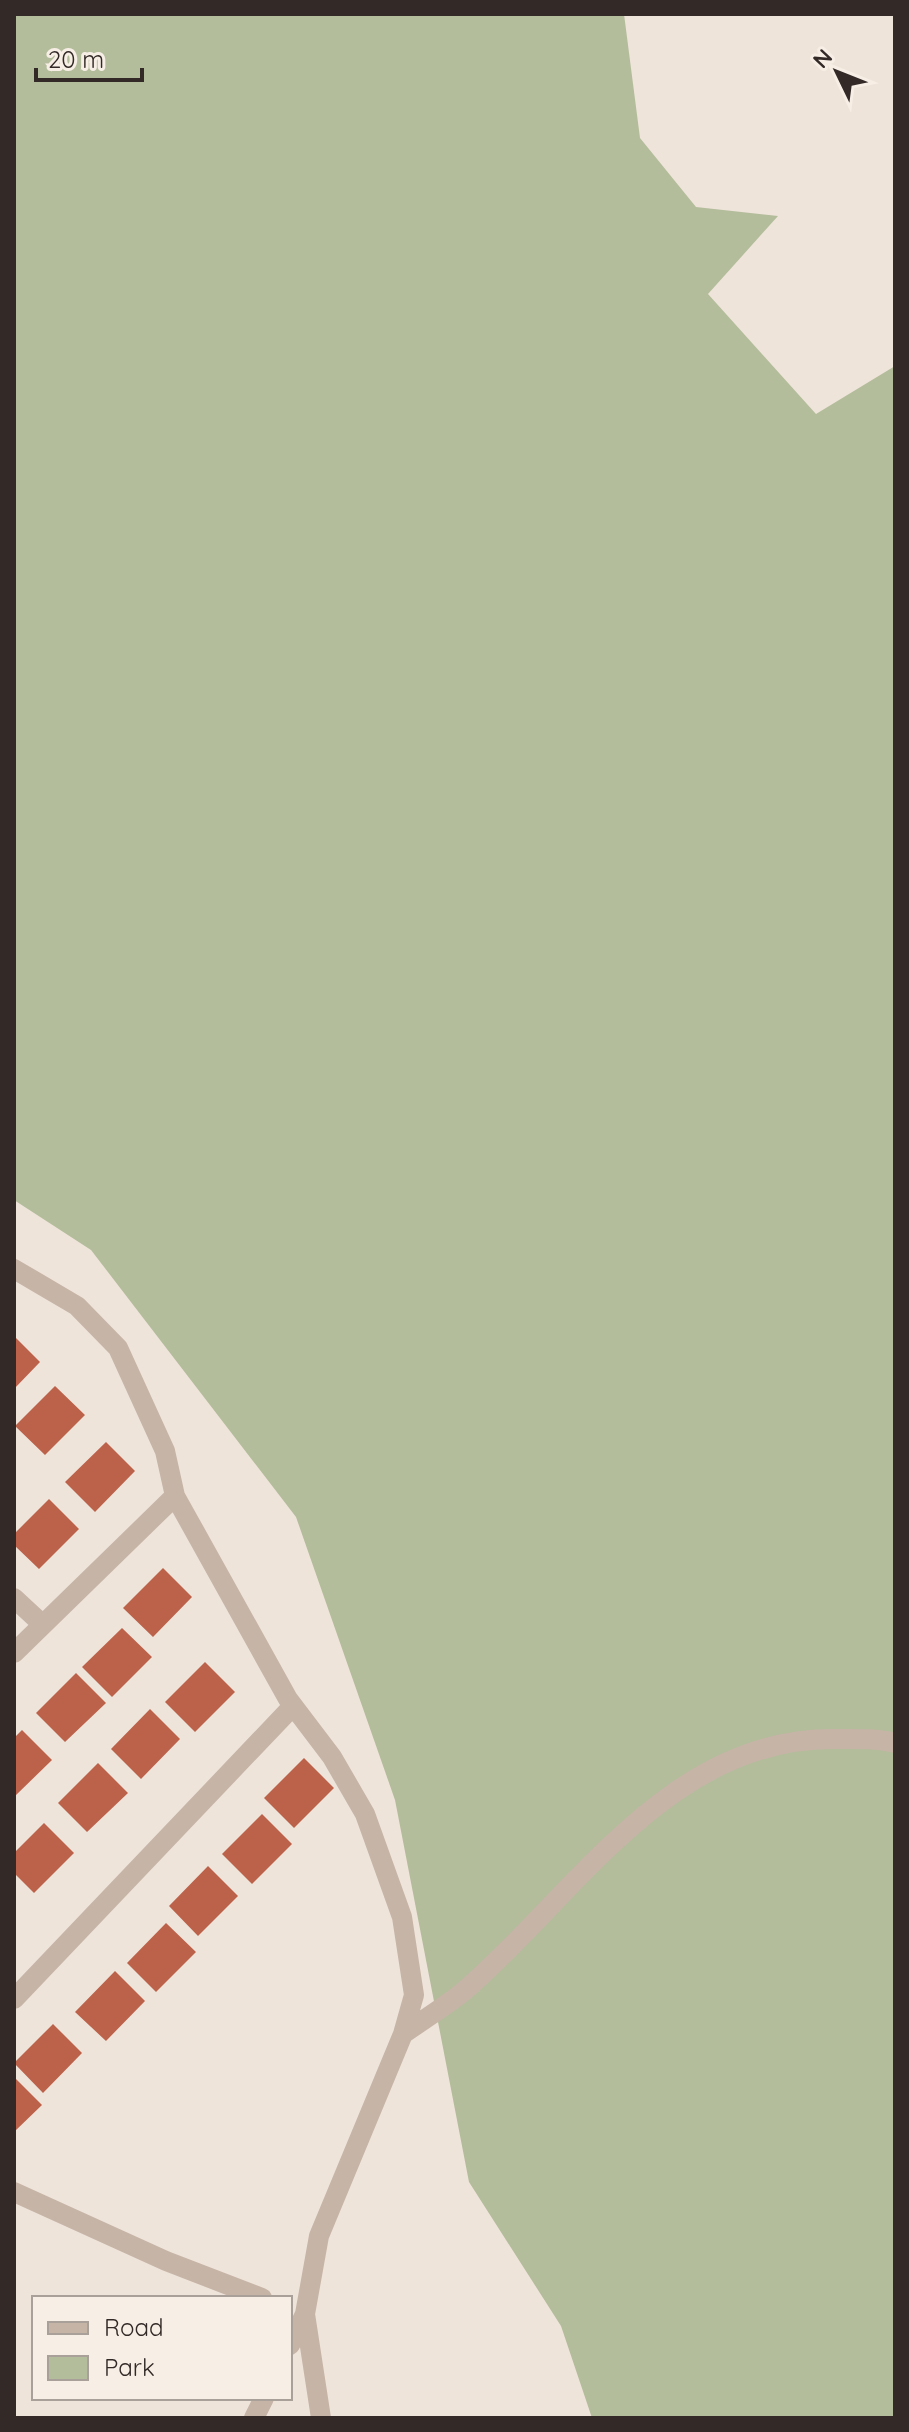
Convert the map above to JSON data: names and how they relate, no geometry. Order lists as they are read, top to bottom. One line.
{"legend":["Road","Park"],"scale_bar":"20 m","north":"top left"}
